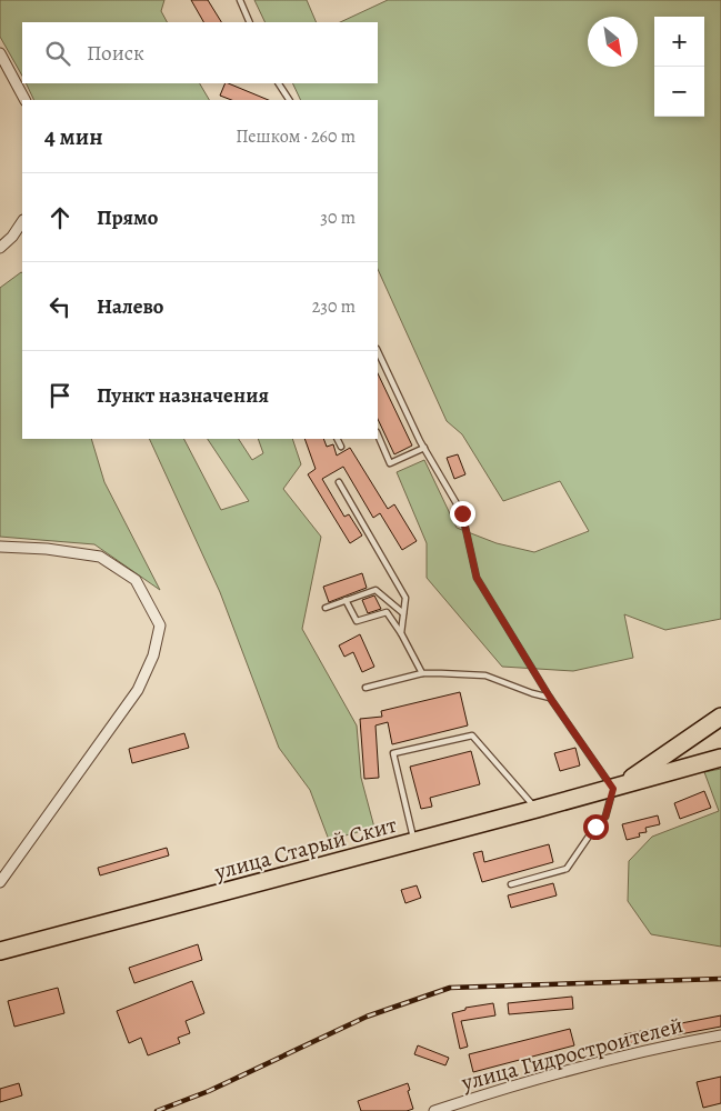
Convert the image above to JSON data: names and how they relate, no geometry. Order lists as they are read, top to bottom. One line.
{"streets":{"highway":["улица Старый Скит"],"street":["улица Гидростроителей"]},"north":"bottom right","page":{"map_buttons":["+","−"],"search":"Поиск","heading":["4 мин","Пешком · 260 m"],"list":[["Прямо","30 m"],["Налево","230 m"],"Пункт назначения"]}}
